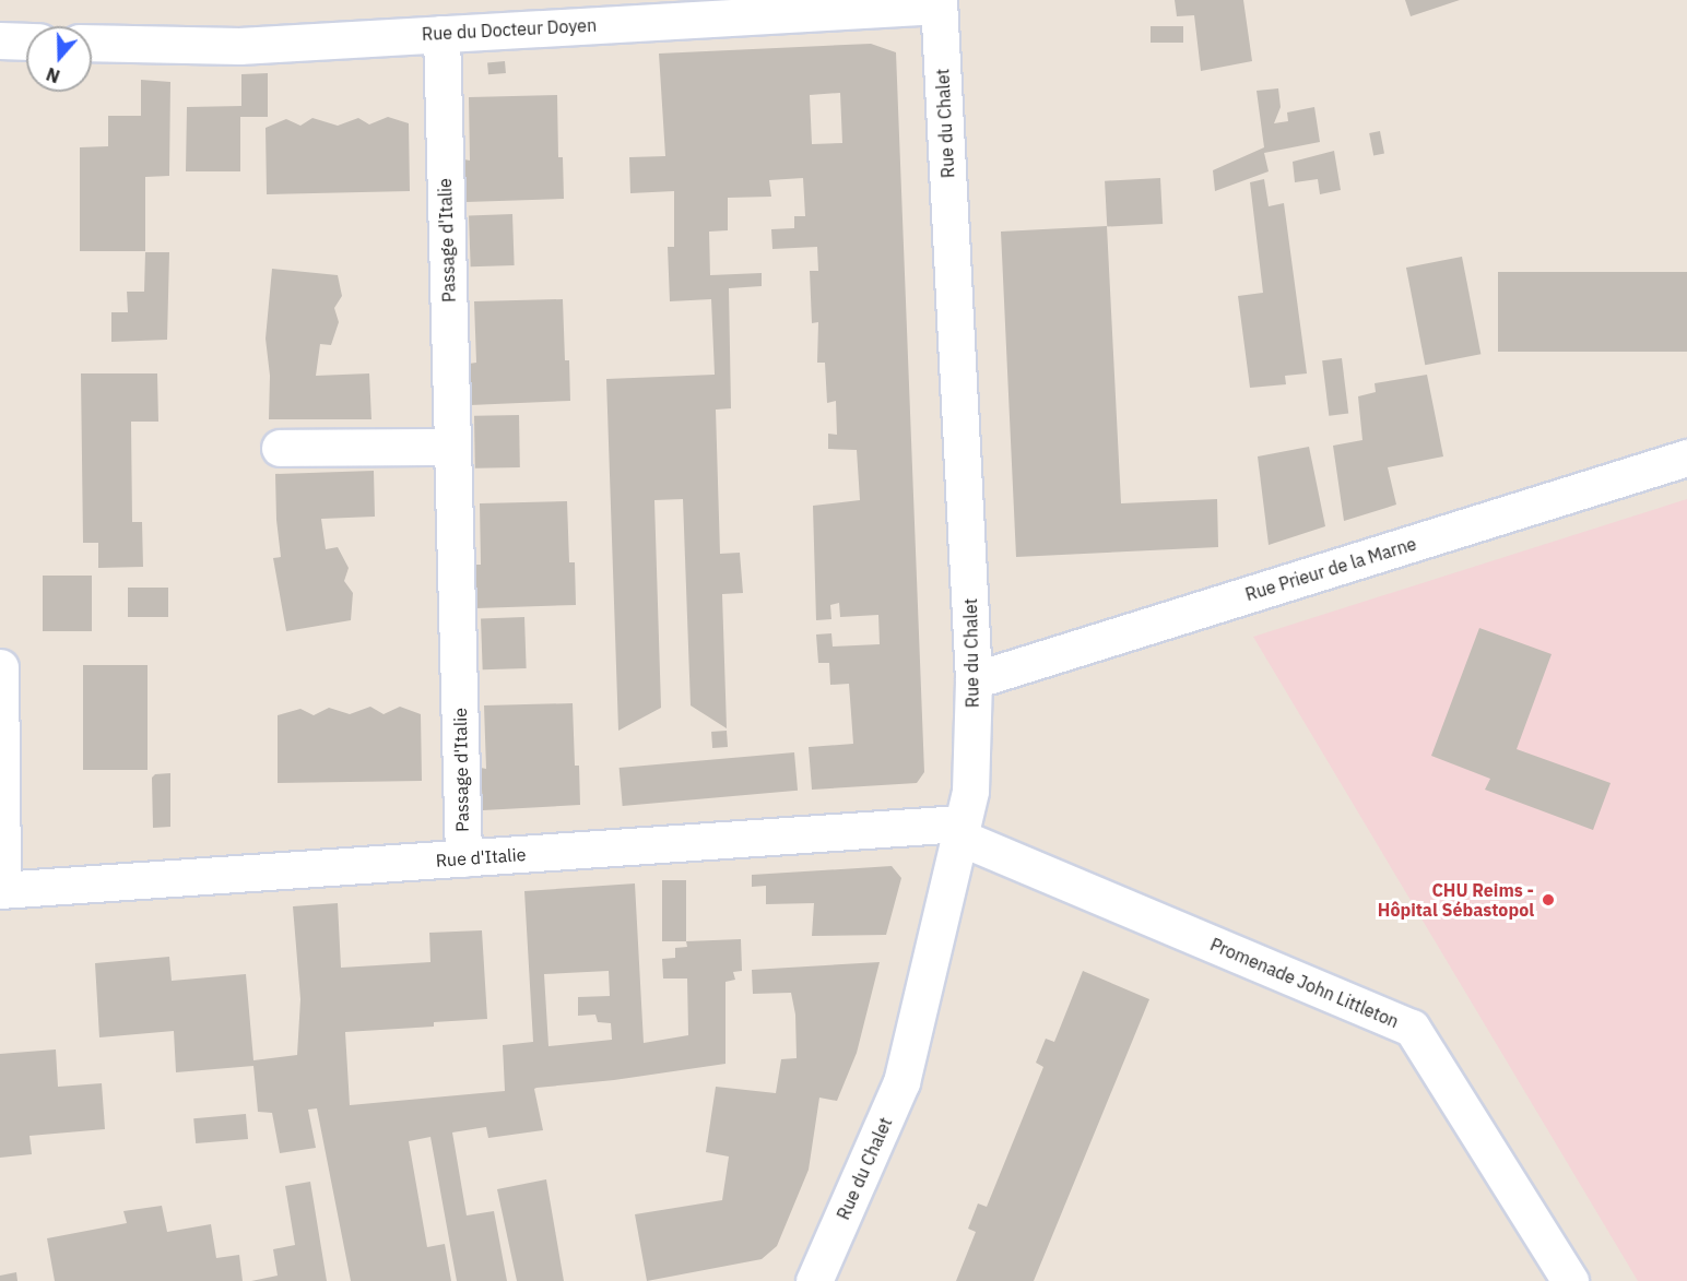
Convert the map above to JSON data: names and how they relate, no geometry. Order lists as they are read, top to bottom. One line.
{"streets":{"street":["Rue du Docteur Doyen","Rue du Chalet","Passage d'Italie","Rue Prieur de la Marne","Rue d'Italie","Promenade John Littleton"]},"crossings":[["Rue du Docteur Doyen","Rue du Chalet"],["Rue du Docteur Doyen","Passage d'Italie"],["Rue du Chalet","Rue Prieur de la Marne"],["Rue du Chalet","Rue d'Italie"],["Rue du Chalet","Promenade John Littleton"],["Passage d'Italie","Rue d'Italie"],["Rue d'Italie","Promenade John Littleton"]],"places":["CHU Reims - Hôpital Sébastopol"],"north":"bottom"}
